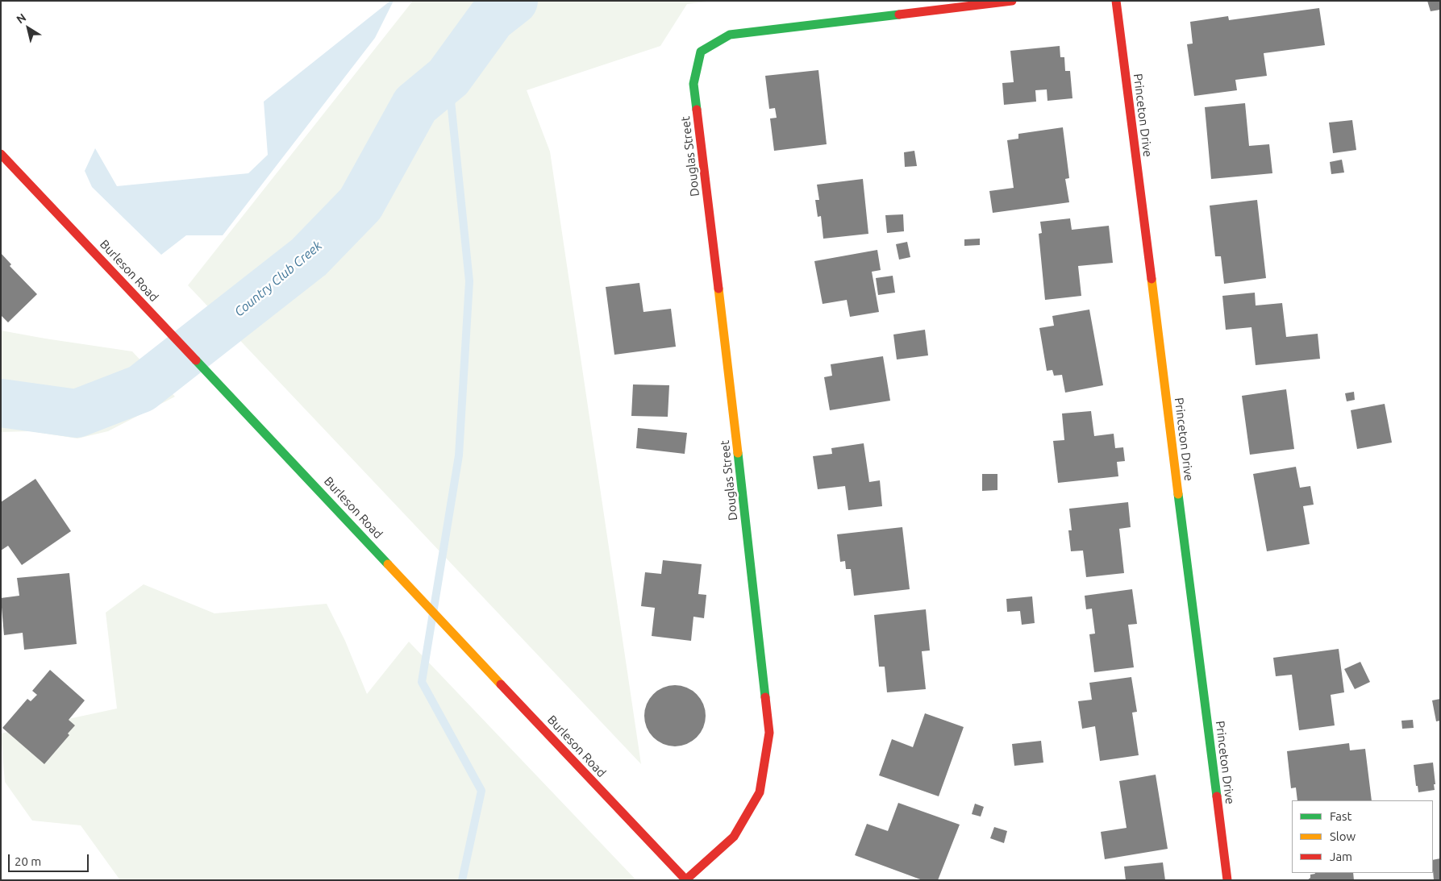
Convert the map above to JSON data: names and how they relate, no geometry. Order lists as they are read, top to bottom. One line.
{"streets":{"street":["Princeton Drive","Douglas Street","Burleson Road"]},"crossings":[["Douglas Street","Burleson Road"]],"water":["Country Club Creek"],"legend":["Fast","Slow","Jam"],"scale_bar":"20 m","north":"top left"}
